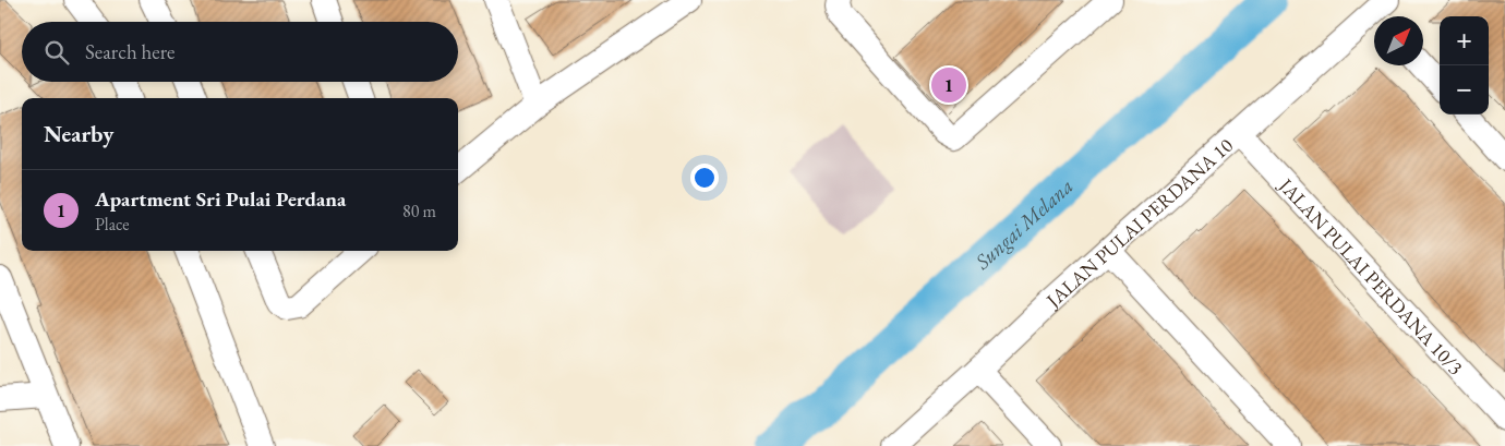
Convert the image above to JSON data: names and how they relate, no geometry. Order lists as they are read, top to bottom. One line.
{"streets":{"street":["JALAN PULAI PERDANA 10","JALAN PULAI PERDANA 10/3"]},"crossings":[["JALAN PULAI PERDANA 10","JALAN PULAI PERDANA 10/3"]],"water":["Sungai Melana"],"north":"top right","page":{"map_buttons":["+","−"],"search":"Search here","pins":"1","heading":"Nearby","list":[{"mark":"1","name":"Apartment Sri Pulai Perdana","note":"Place","value":"80 m"}]}}
